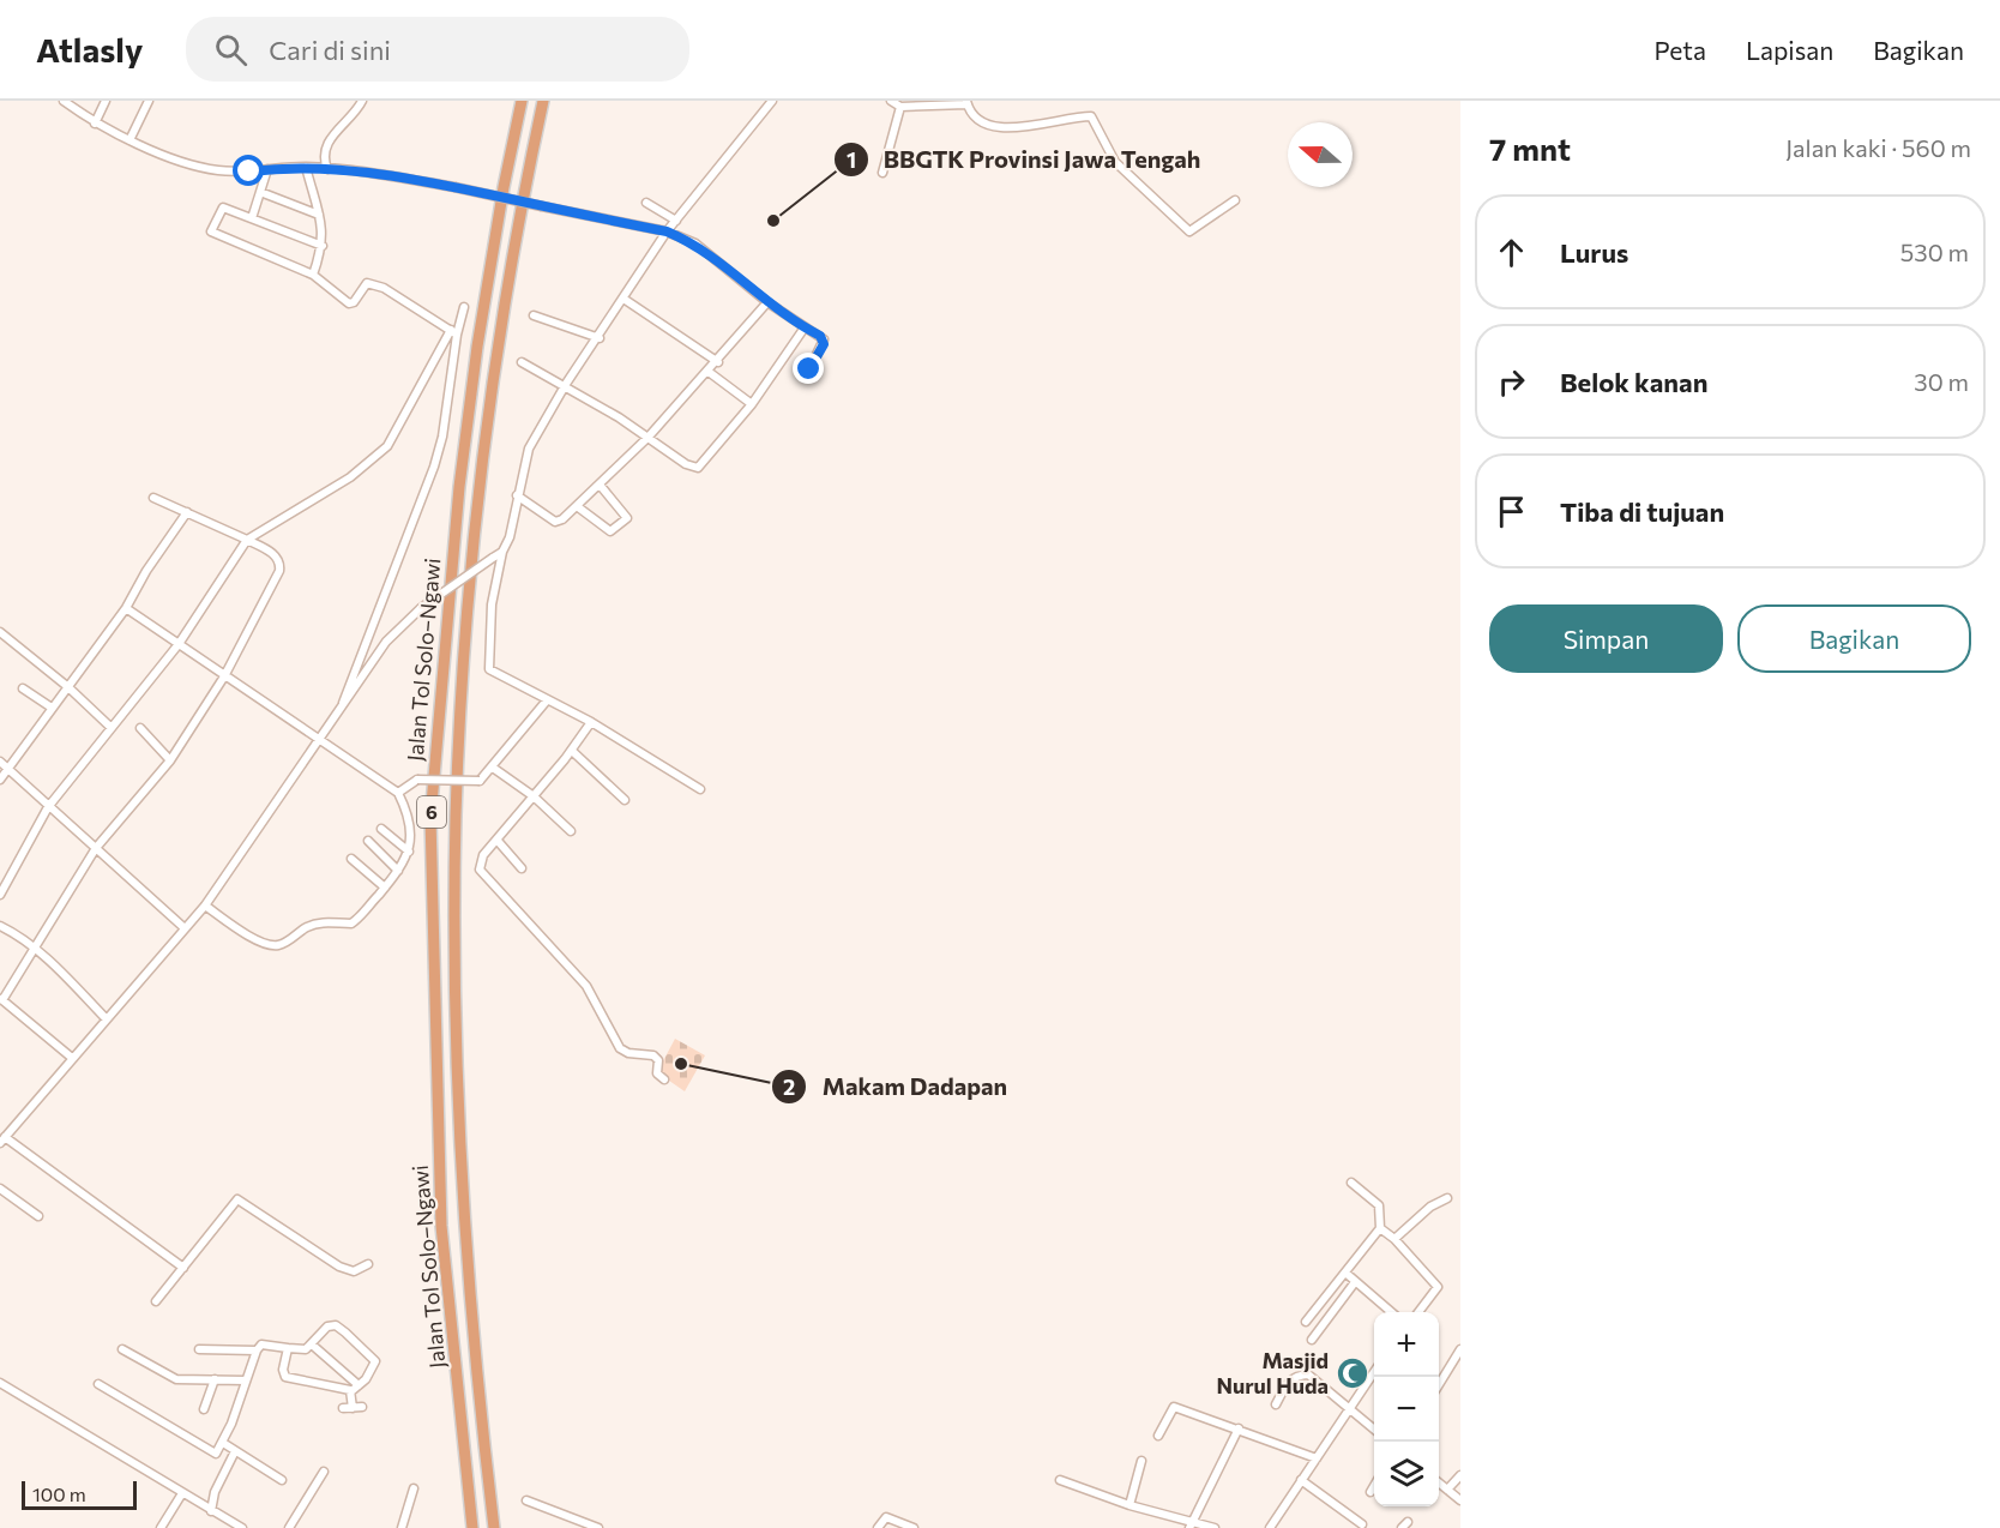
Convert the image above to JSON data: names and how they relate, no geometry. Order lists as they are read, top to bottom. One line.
{"streets":{"highway":["Jalan Tol Solo–Ngawi","6"]},"places":{"other":["BBGTK Provinsi Jawa Tengah","Makam Dadapan"],"mosque":["Masjid Nurul Huda"]},"scale_bar":"100 m","north":"left","page":{"header":"Atlasly","search":"Cari di sini","nav":["Peta","Lapisan","Bagikan"],"heading":["7 mnt","Jalan kaki · 560 m"],"list":[["Lurus","530 m"],["Belok kanan","30 m"],"Tiba di tujuan"],"buttons":["Simpan","Bagikan"],"map_buttons":["+","−"],"scale":"100 m"}}
